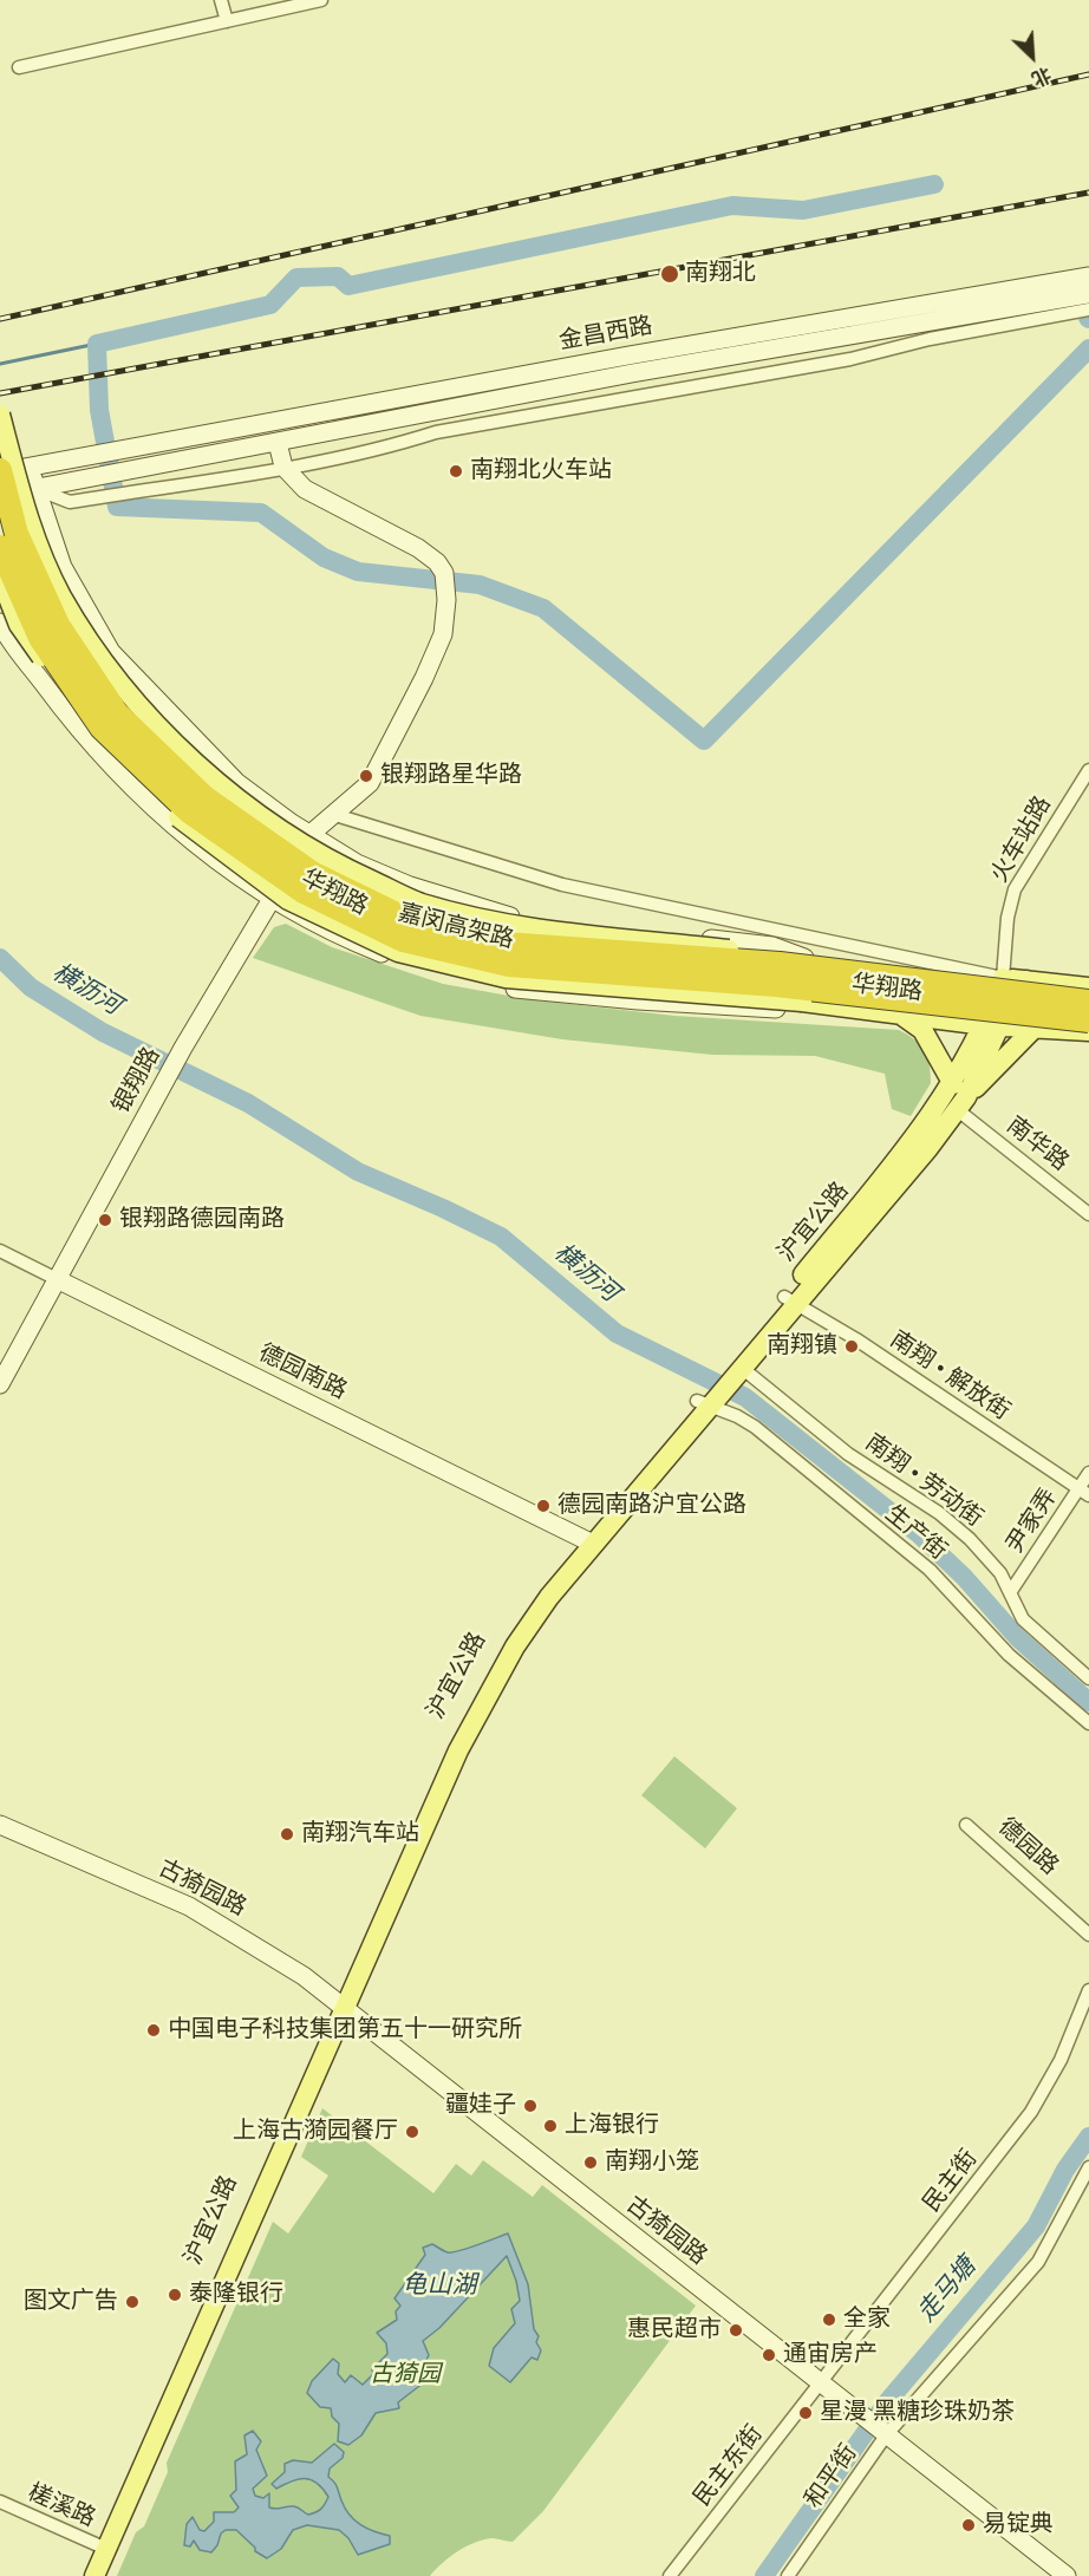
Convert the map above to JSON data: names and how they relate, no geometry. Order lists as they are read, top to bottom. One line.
{"streets":{"highway":["嘉闵高架路"],"main road":["金昌西路","华翔路","银翔路","沪宜公路","德园南路","古猗园路"],"street":["火车站路","南华路","南翔 • 解放街","南翔 • 劳动街","尹家弄","生产街","德园路","民主街","民主东街","和平街","槎溪路"]},"crossings":[["火车站路","华翔路"],["火车站路","沪宜公路"],["华翔路","沪宜公路"],["银翔路","德园南路"],["南华路","沪宜公路"],["沪宜公路","德园南路"],["沪宜公路","南翔 • 解放街"],["沪宜公路","南翔 • 劳动街"],["沪宜公路","生产街"],["沪宜公路","古猗园路"],["沪宜公路","槎溪路"],["南翔 • 解放街","尹家弄"],["南翔 • 劳动街","尹家弄"],["古猗园路","民主街"],["古猗园路","民主东街"],["古猗园路","和平街"],["民主街","民主东街"]],"water":["横沥河","龟山湖","走马塘"],"parks":["古猗园"],"places":["南翔北","南翔北火车站","银翔路星华路","银翔路德园南路","南翔镇","德园南路沪宜公路","南翔汽车站","中国电子科技集团第五十一研究所","疆娃子","上海银行","上海古漪园餐厅","南翔小笼","泰隆银行","图文广告","全家","惠民超市","通宙房产","星漫 黑糖珍珠奶茶","易锭典"],"north":"bottom right"}
